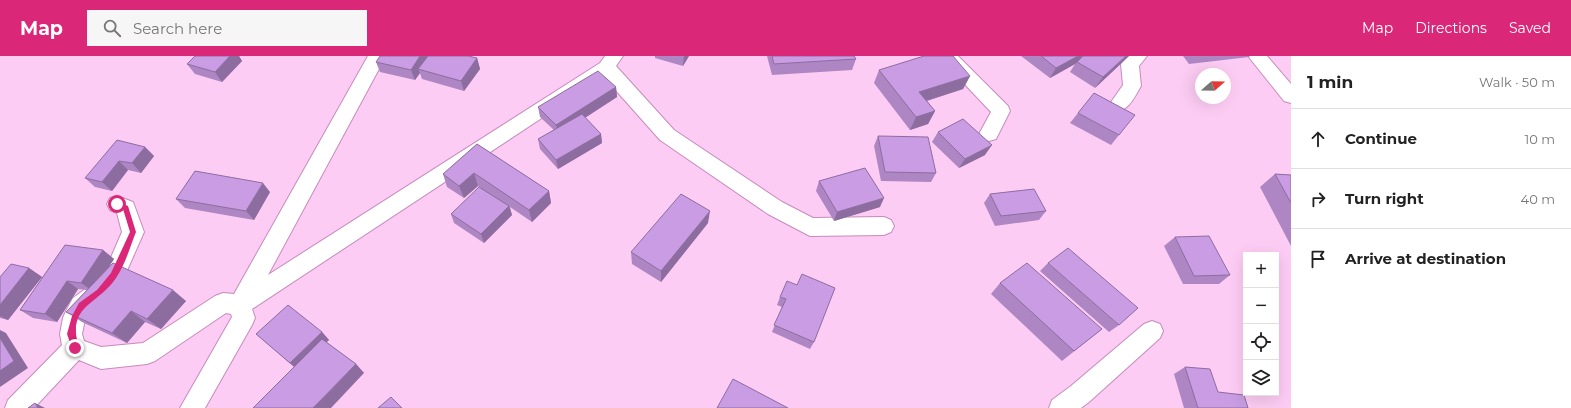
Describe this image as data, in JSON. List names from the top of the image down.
{
  "north": "right",
  "page": {
    "header": "Map",
    "search": "Search here",
    "nav": ["Map", "Directions", "Saved"],
    "heading": ["1 min", "Walk · 50 m"],
    "list": [
      ["Continue", "10 m"],
      ["Turn right", "40 m"],
      "Arrive at destination"
    ],
    "map_buttons": ["+", "−"]
  }
}
